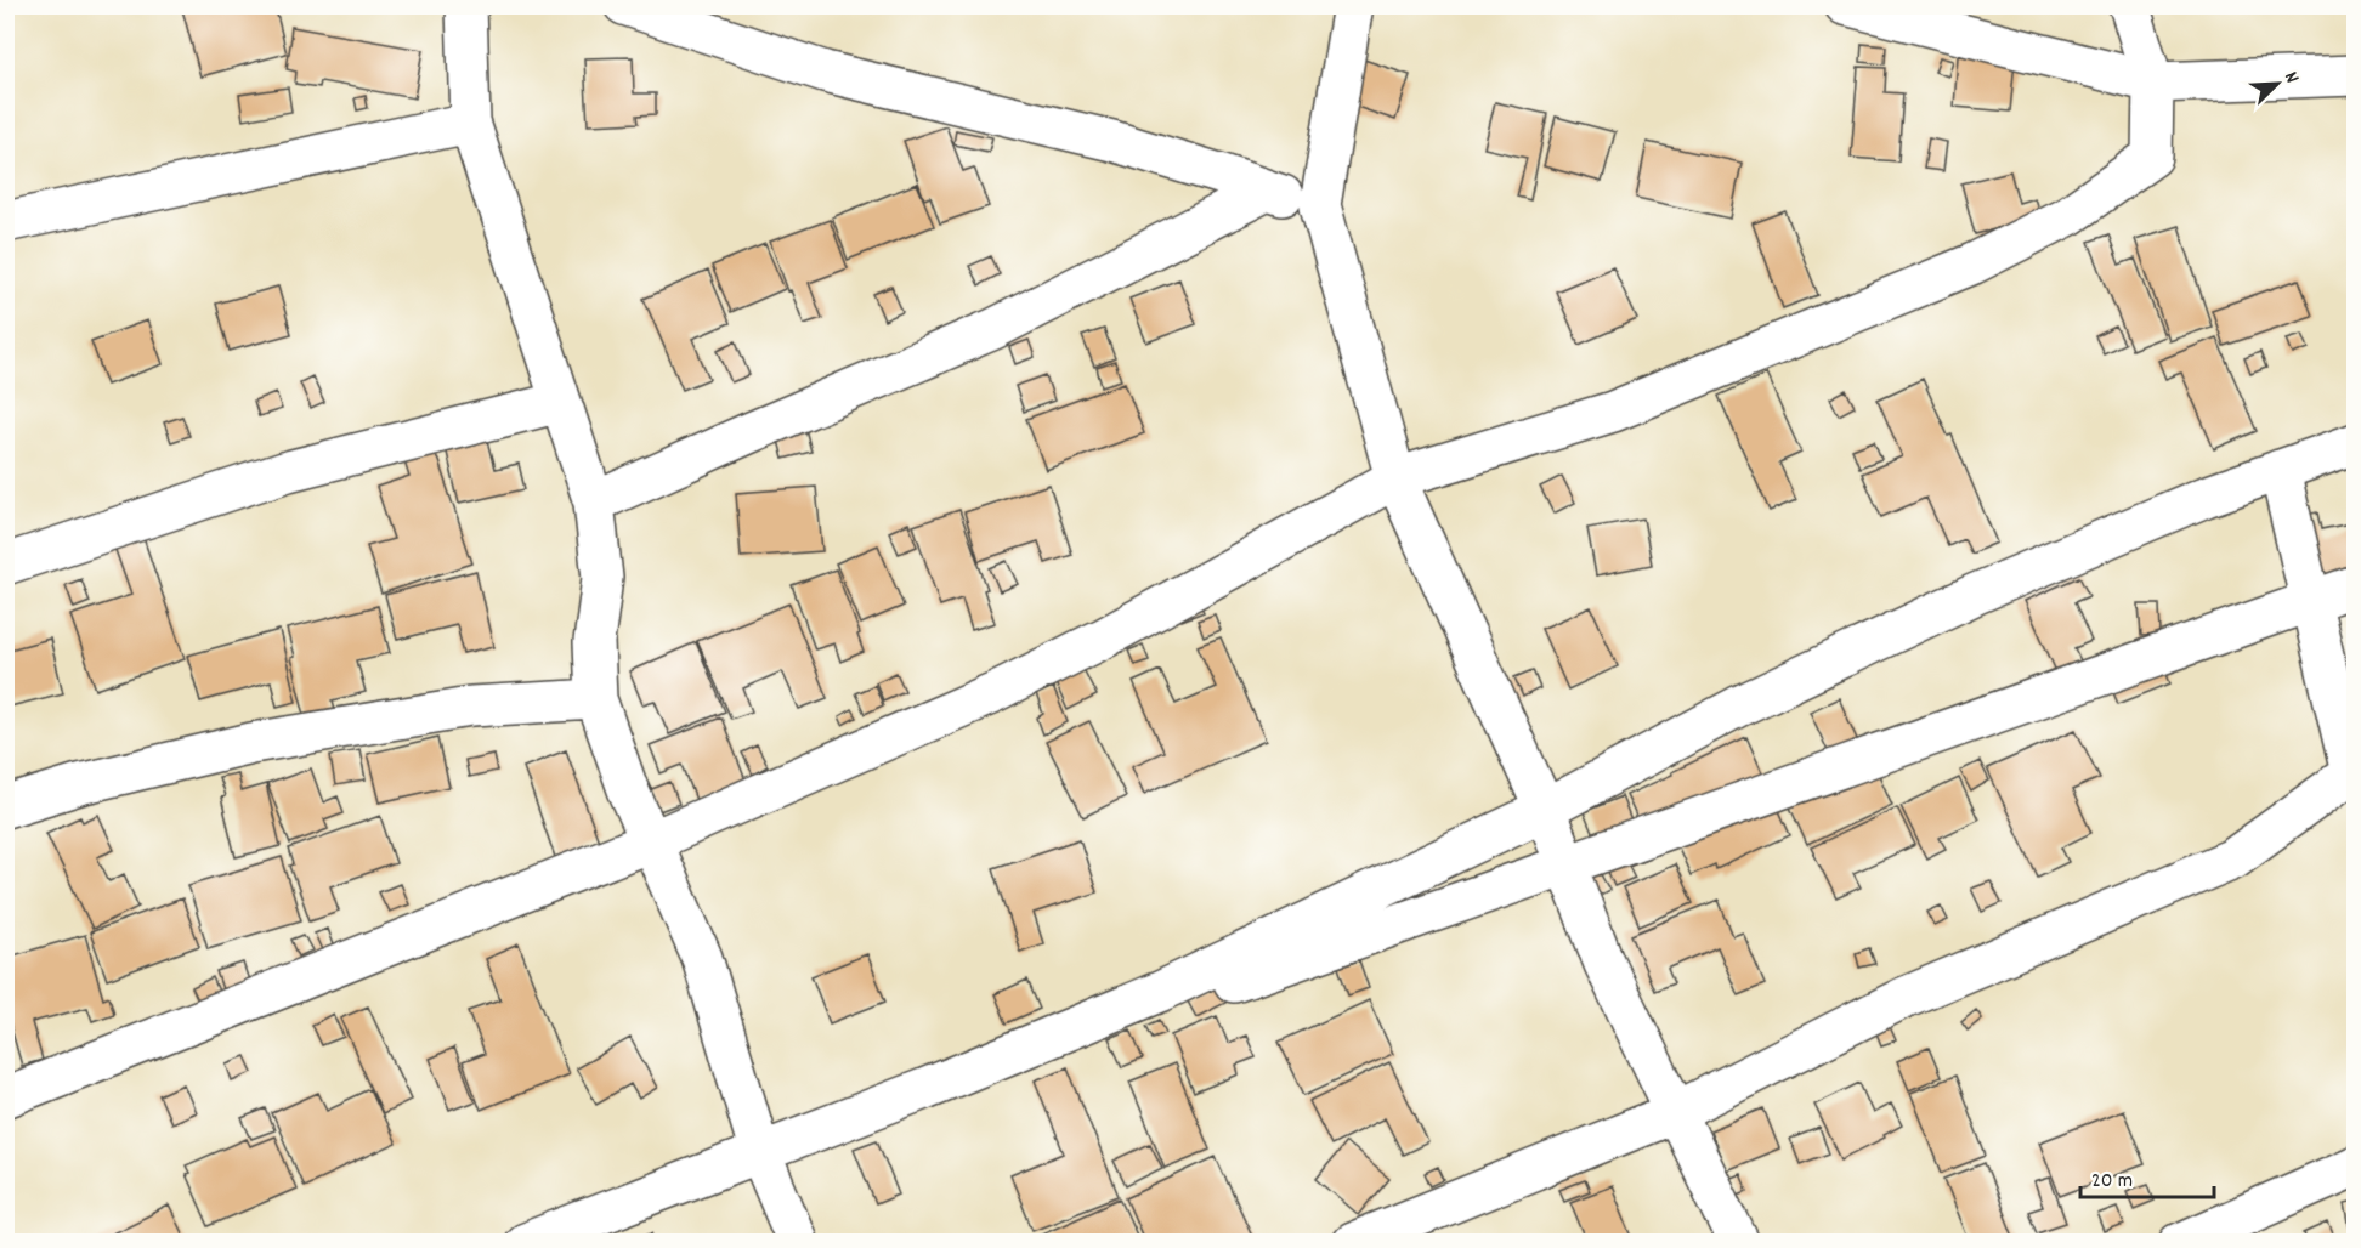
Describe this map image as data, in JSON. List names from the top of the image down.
{
  "scale_bar": "20 m",
  "north": "top right"
}
